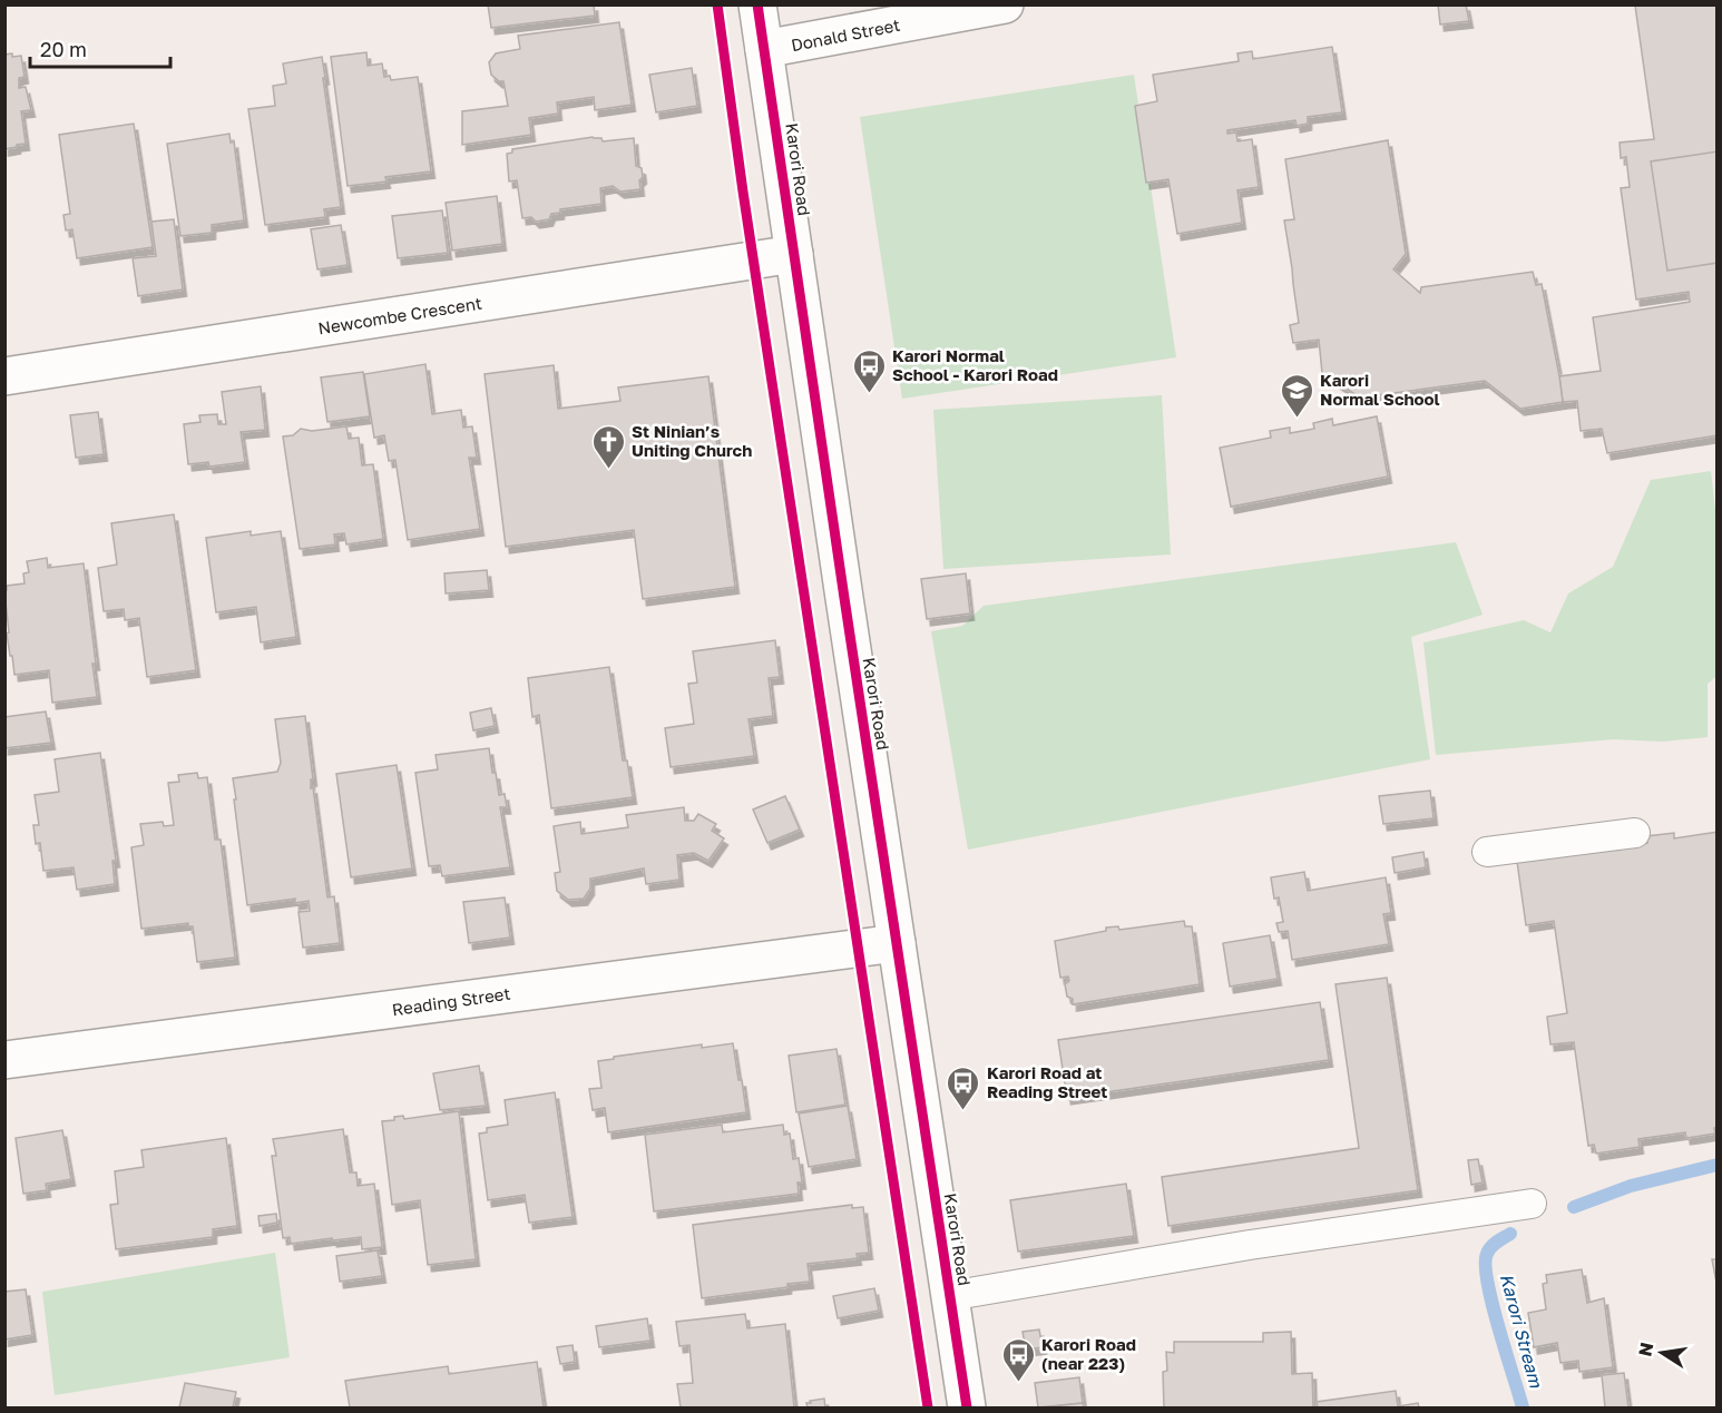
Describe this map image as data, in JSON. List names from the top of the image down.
{
  "streets": {
    "street": [
      "Donald Street",
      "Karori Road",
      "Newcombe Crescent",
      "Reading Street"
    ]
  },
  "crossings": [
    ["Donald Street", "Karori Road"],
    ["Karori Road", "Newcombe Crescent"],
    ["Karori Road", "Reading Street"]
  ],
  "water": ["Karori Stream"],
  "places": {
    "bus stop": ["Karori Normal School - Karori Road", "Karori Road at Reading Street", "Karori Road (near 223)"],
    "school or university": ["Karori Normal School"],
    "church": ["St Ninian’s Uniting Church"]
  },
  "scale_bar": "20 m",
  "north": "left"
}
